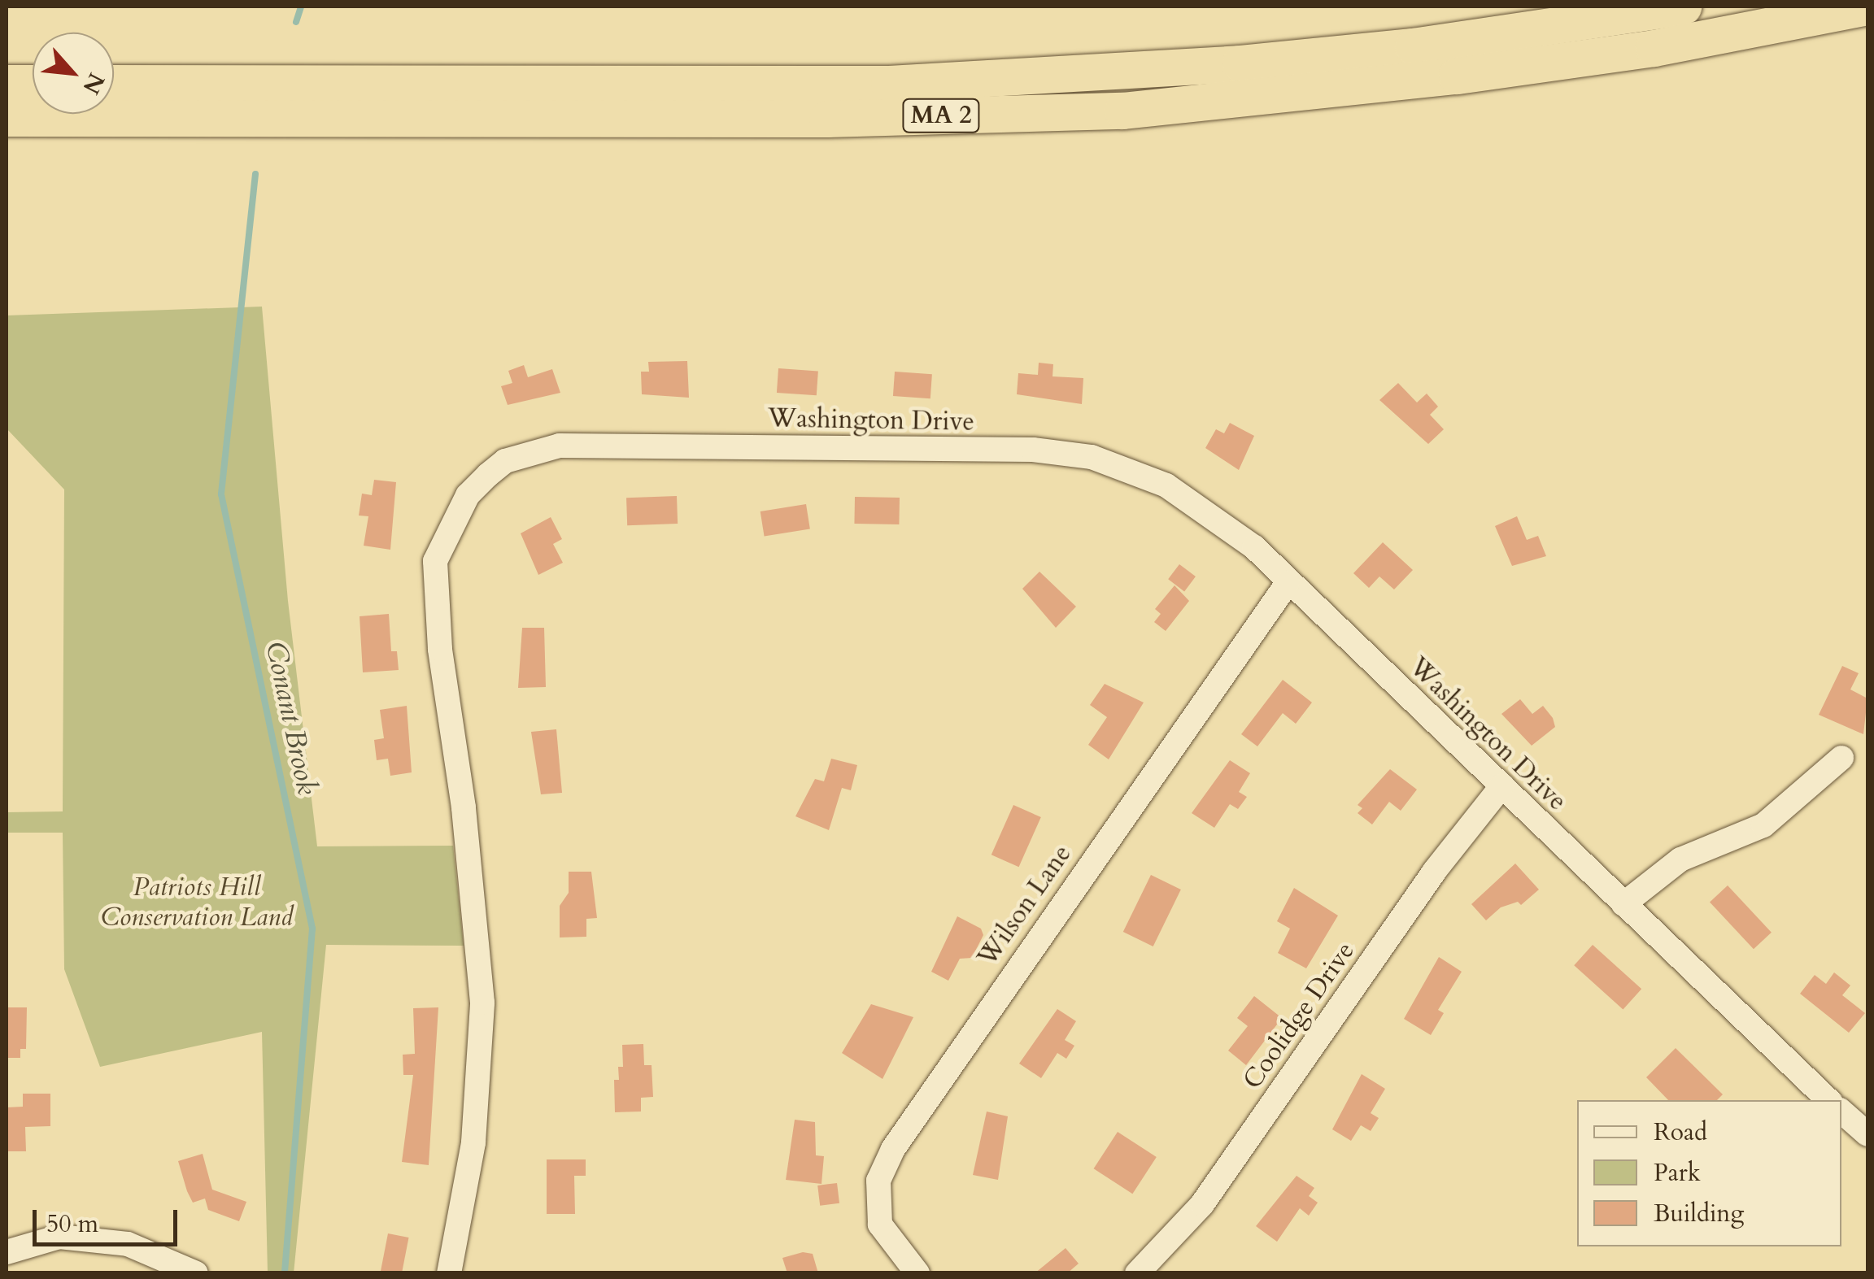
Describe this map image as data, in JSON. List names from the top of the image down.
{
  "streets": {
    "highway": ["MA 2"],
    "street": ["Washington Drive", "Wilson Lane", "Coolidge Drive"]
  },
  "crossings": [
    ["Washington Drive", "Wilson Lane"],
    ["Washington Drive", "Coolidge Drive"]
  ],
  "water": ["Conant Brook"],
  "parks": ["Patriots Hill Conservation Land"],
  "legend": ["Road", "Park", "Building"],
  "scale_bar": "50 m",
  "north": "bottom right"
}
